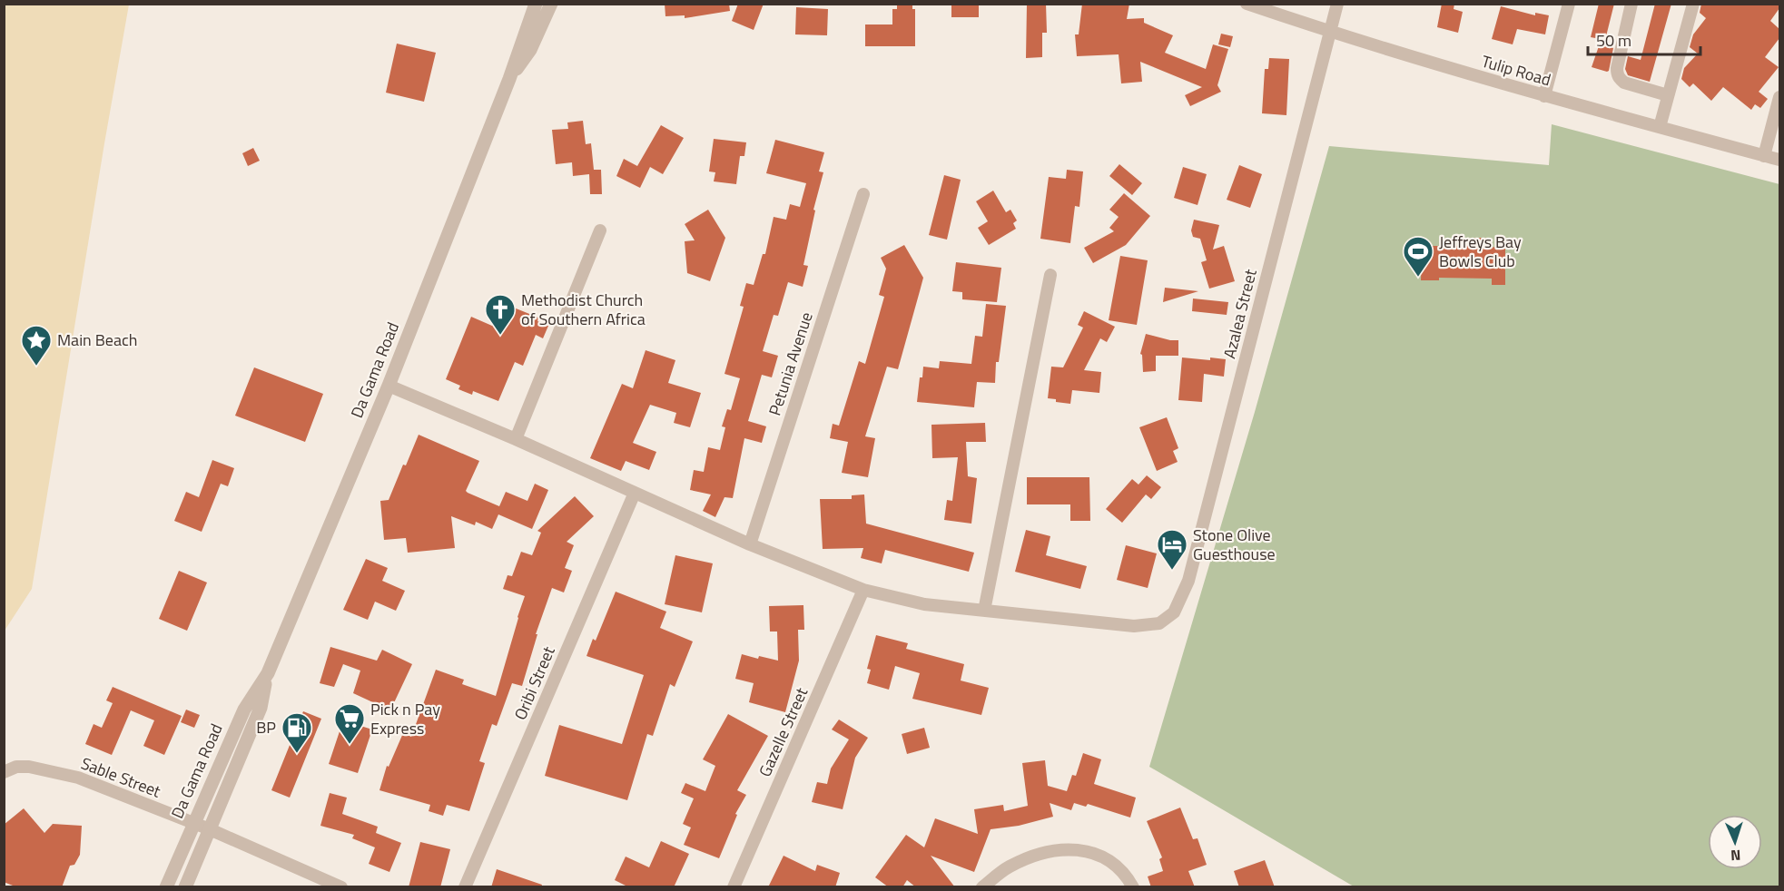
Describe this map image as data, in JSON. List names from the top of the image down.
{
  "streets": {
    "street": [
      "Tulip Road",
      "Azalea Street",
      "Petunia Avenue",
      "Da Gama Road",
      "Oribi Street",
      "Gazelle Street",
      "Sable Street"
    ]
  },
  "crossings": [
    ["Tulip Road", "Azalea Street"],
    ["Da Gama Road", "Sable Street"]
  ],
  "places": {
    "sports": ["Jeffreys Bay Bowls Club"],
    "church": ["Methodist Church of Southern Africa"],
    "place": ["Main Beach"],
    "hotel": ["Stone Olive Guesthouse"],
    "supermarket": ["Pick n Pay Express"],
    "fuel station": ["BP"]
  },
  "scale_bar": "50 m",
  "north": "bottom"
}
